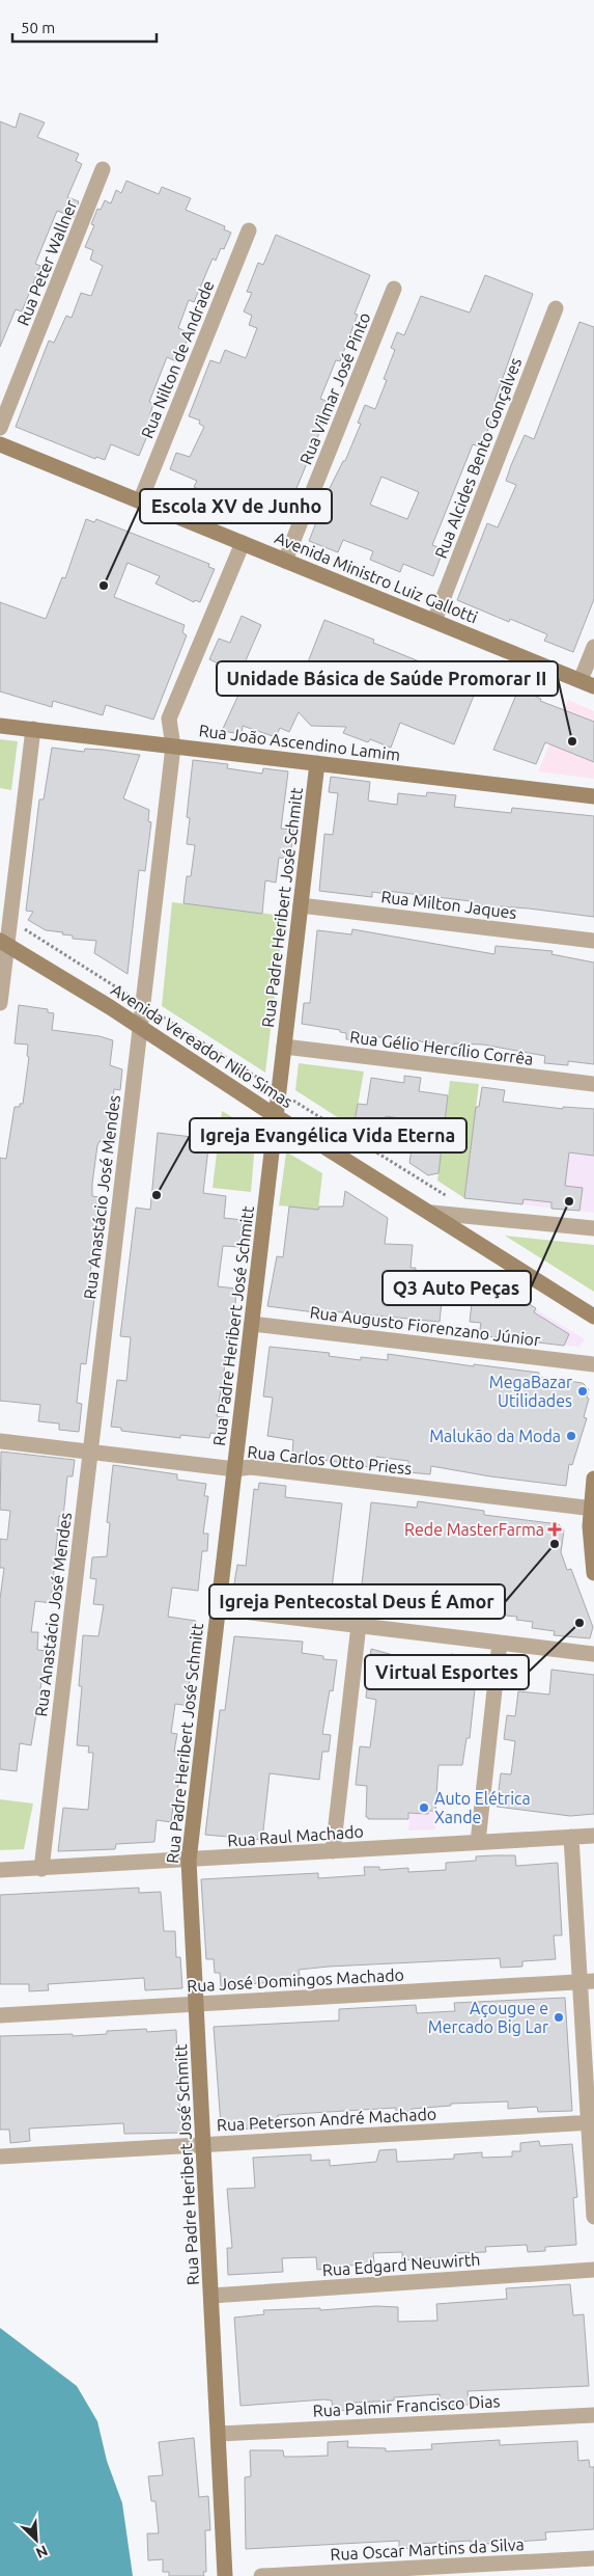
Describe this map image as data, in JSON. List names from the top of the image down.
{
  "streets": {
    "street": [
      "Rua Peter Wallner",
      "Rua Nilton de Andrade",
      "Rua Vilmar José Pinto",
      "Rua Alcides Bento Gonçalves",
      "Avenida Ministro Luiz Gallotti",
      "Rua João Ascendino Lamim",
      "Rua Milton Jaques",
      "Rua Padre Heribert José Schmitt",
      "Avenida Vereador Nilo Simas",
      "Rua Gélio Hercílio Corrêa",
      "Rua Anastácio José Mendes",
      "Rua Augusto Fiorenzano Júnior",
      "Rua Carlos Otto Priess",
      "Rua Raul Machado",
      "Rua José Domingos Machado",
      "Rua Peterson André Machado",
      "Rua Edgard Neuwirth",
      "Rua Palmir Francisco Dias",
      "Rua Oscar Martins da Silva"
    ]
  },
  "crossings": [
    ["Rua Nilton de Andrade", "Avenida Ministro Luiz Gallotti"],
    ["Rua Vilmar José Pinto", "Avenida Ministro Luiz Gallotti"],
    ["Rua Alcides Bento Gonçalves", "Avenida Ministro Luiz Gallotti"],
    ["Avenida Ministro Luiz Gallotti", "Rua Anastácio José Mendes"],
    ["Rua João Ascendino Lamim", "Rua Padre Heribert José Schmitt"],
    ["Rua João Ascendino Lamim", "Rua Anastácio José Mendes"],
    ["Rua Milton Jaques", "Rua Padre Heribert José Schmitt"],
    ["Rua Padre Heribert José Schmitt", "Avenida Vereador Nilo Simas"],
    ["Rua Padre Heribert José Schmitt", "Rua Gélio Hercílio Corrêa"],
    ["Rua Padre Heribert José Schmitt", "Rua Augusto Fiorenzano Júnior"],
    ["Rua Padre Heribert José Schmitt", "Rua Carlos Otto Priess"],
    ["Rua Padre Heribert José Schmitt", "Rua Raul Machado"],
    ["Rua Padre Heribert José Schmitt", "Rua José Domingos Machado"],
    ["Rua Padre Heribert José Schmitt", "Rua Peterson André Machado"],
    ["Rua Padre Heribert José Schmitt", "Rua Edgard Neuwirth"],
    ["Rua Padre Heribert José Schmitt", "Rua Palmir Francisco Dias"],
    ["Avenida Vereador Nilo Simas", "Rua Anastácio José Mendes"],
    ["Rua Anastácio José Mendes", "Rua Carlos Otto Priess"],
    ["Rua Anastácio José Mendes", "Rua Raul Machado"]
  ],
  "places": {
    "other": [
      "Escola XV de Junho",
      "Unidade Básica de Saúde Promorar II",
      "Igreja Evangélica Vida Eterna",
      "Q3 Auto Peças",
      "MegaBazar Utilidades",
      "Malukão da Moda",
      "Igreja Pentecostal Deus É Amor",
      "Virtual Esportes",
      "Auto Elétrica Xande",
      "Açougue e Mercado Big Lar"
    ],
    "health": ["Rede MasterFarma"]
  },
  "scale_bar": "50 m",
  "north": "bottom right"
}
